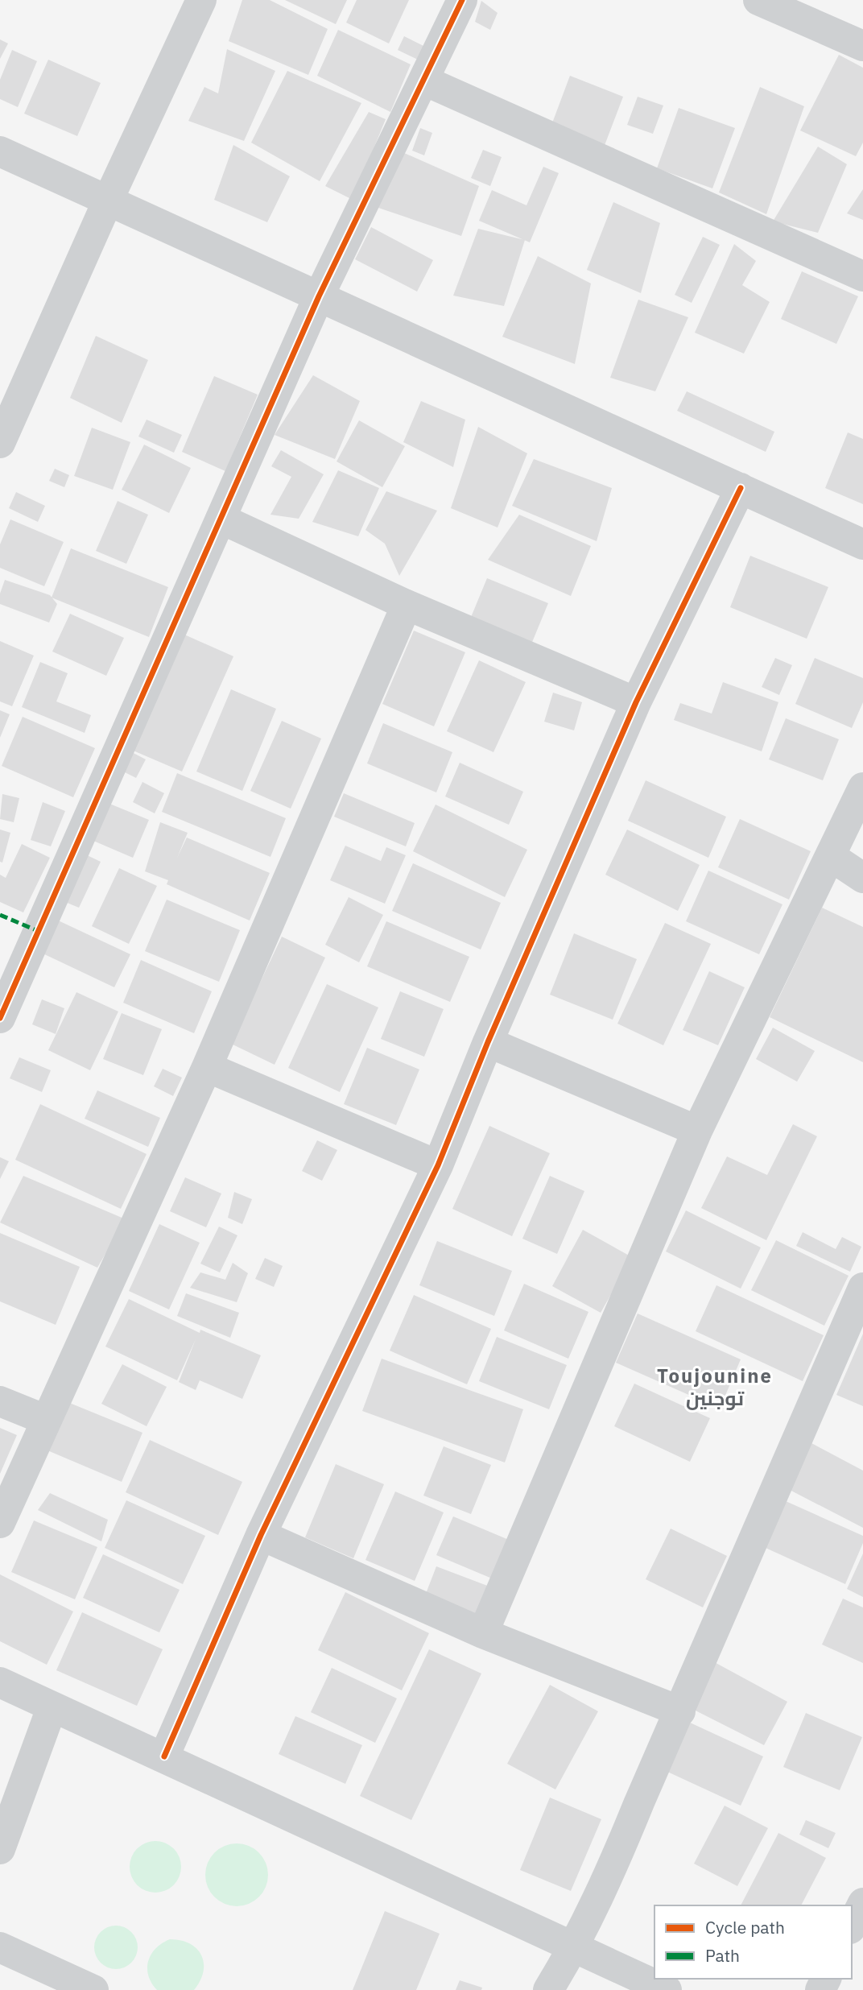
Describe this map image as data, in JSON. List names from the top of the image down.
{
  "districts": ["Toujounine توجنين"],
  "legend": ["Cycle path", "Path"]
}
